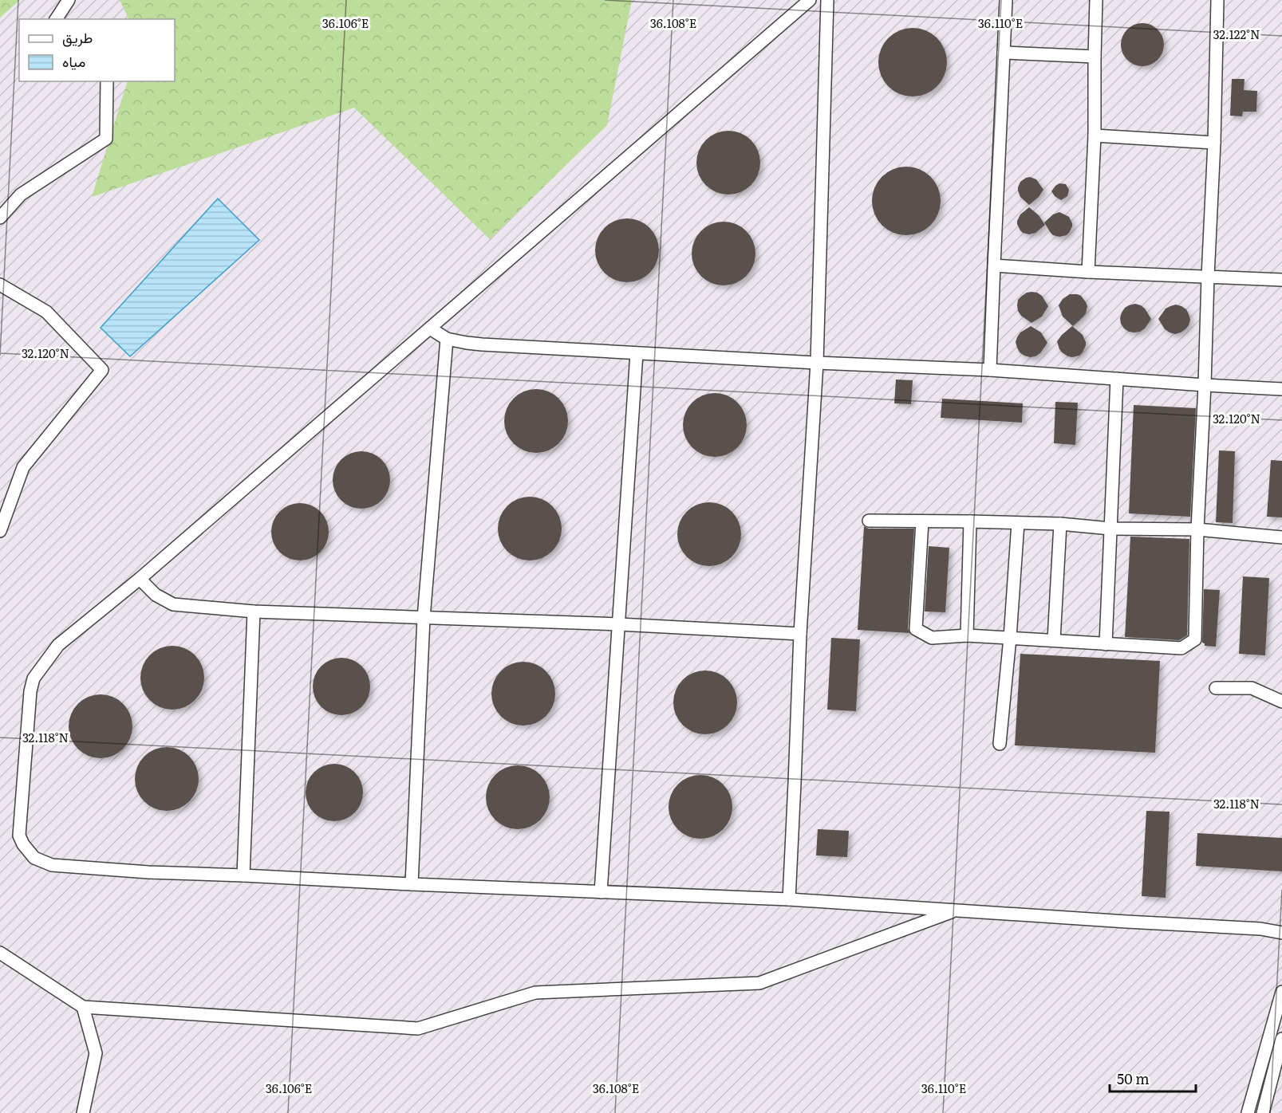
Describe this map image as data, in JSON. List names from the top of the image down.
{
  "legend": ["طريق", "مياه"],
  "scale_bar": "50 m",
  "coordinates": [
    "36.106°E",
    "36.108°E",
    "36.110°E",
    "32.122°N",
    "32.120°N",
    "32.118°N"
  ]
}
